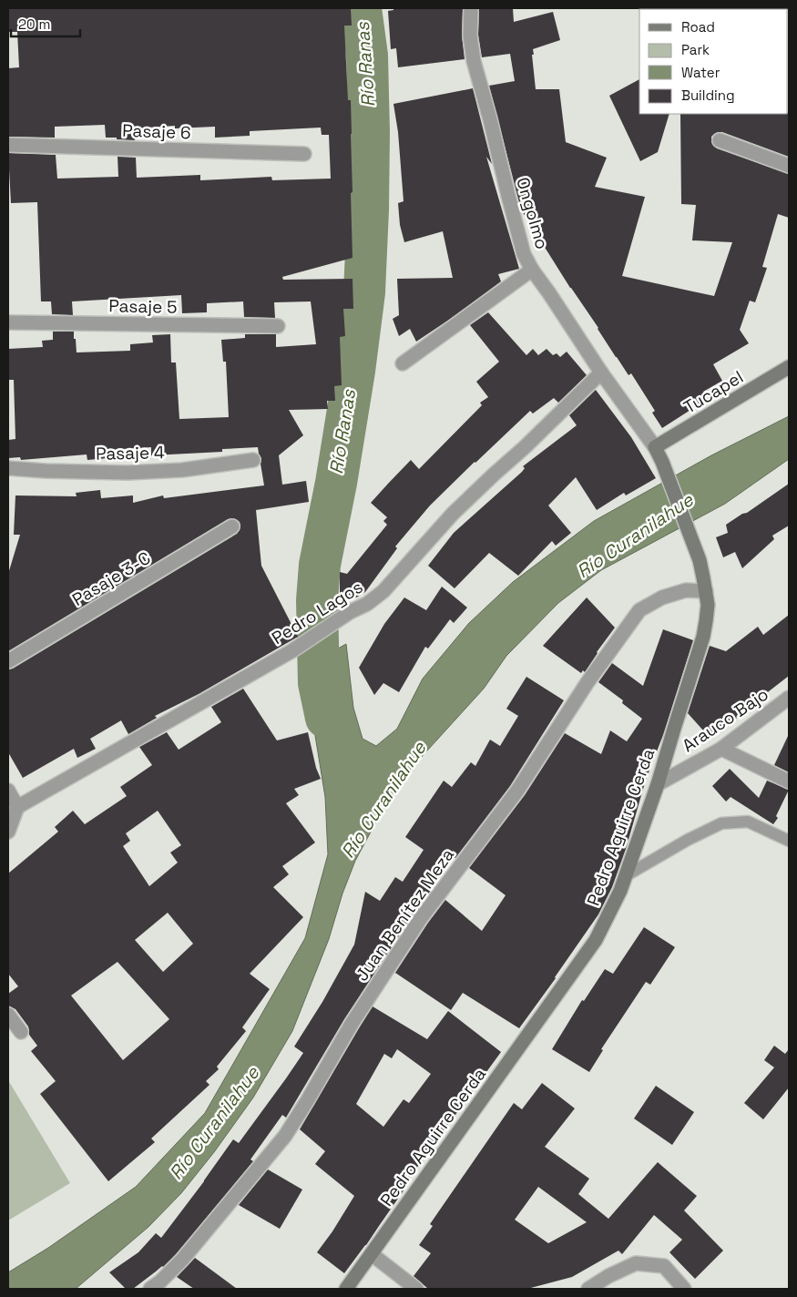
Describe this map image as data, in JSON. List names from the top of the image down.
{
  "streets": {
    "street": [
      "Pasaje 6",
      "Ongolmo",
      "Pasaje 5",
      "Tucapel",
      "Pasaje 4",
      "Pasaje 3-C",
      "Pedro Lagos",
      "Arauco Bajo",
      "Pedro Aguirre Cerda",
      "Juan Benítez Meza"
    ]
  },
  "crossings": [
    ["Ongolmo", "Tucapel"],
    ["Ongolmo", "Pedro Lagos"],
    ["Ongolmo", "Pedro Aguirre Cerda"],
    ["Tucapel", "Pedro Aguirre Cerda"],
    ["Arauco Bajo", "Pedro Aguirre Cerda"],
    ["Pedro Aguirre Cerda", "Juan Benítez Meza"]
  ],
  "water": ["Río Ranas", "Río Curanilahue"],
  "legend": [
    "Road",
    "Park",
    "Water",
    "Building"
  ],
  "scale_bar": "20 m"
}
